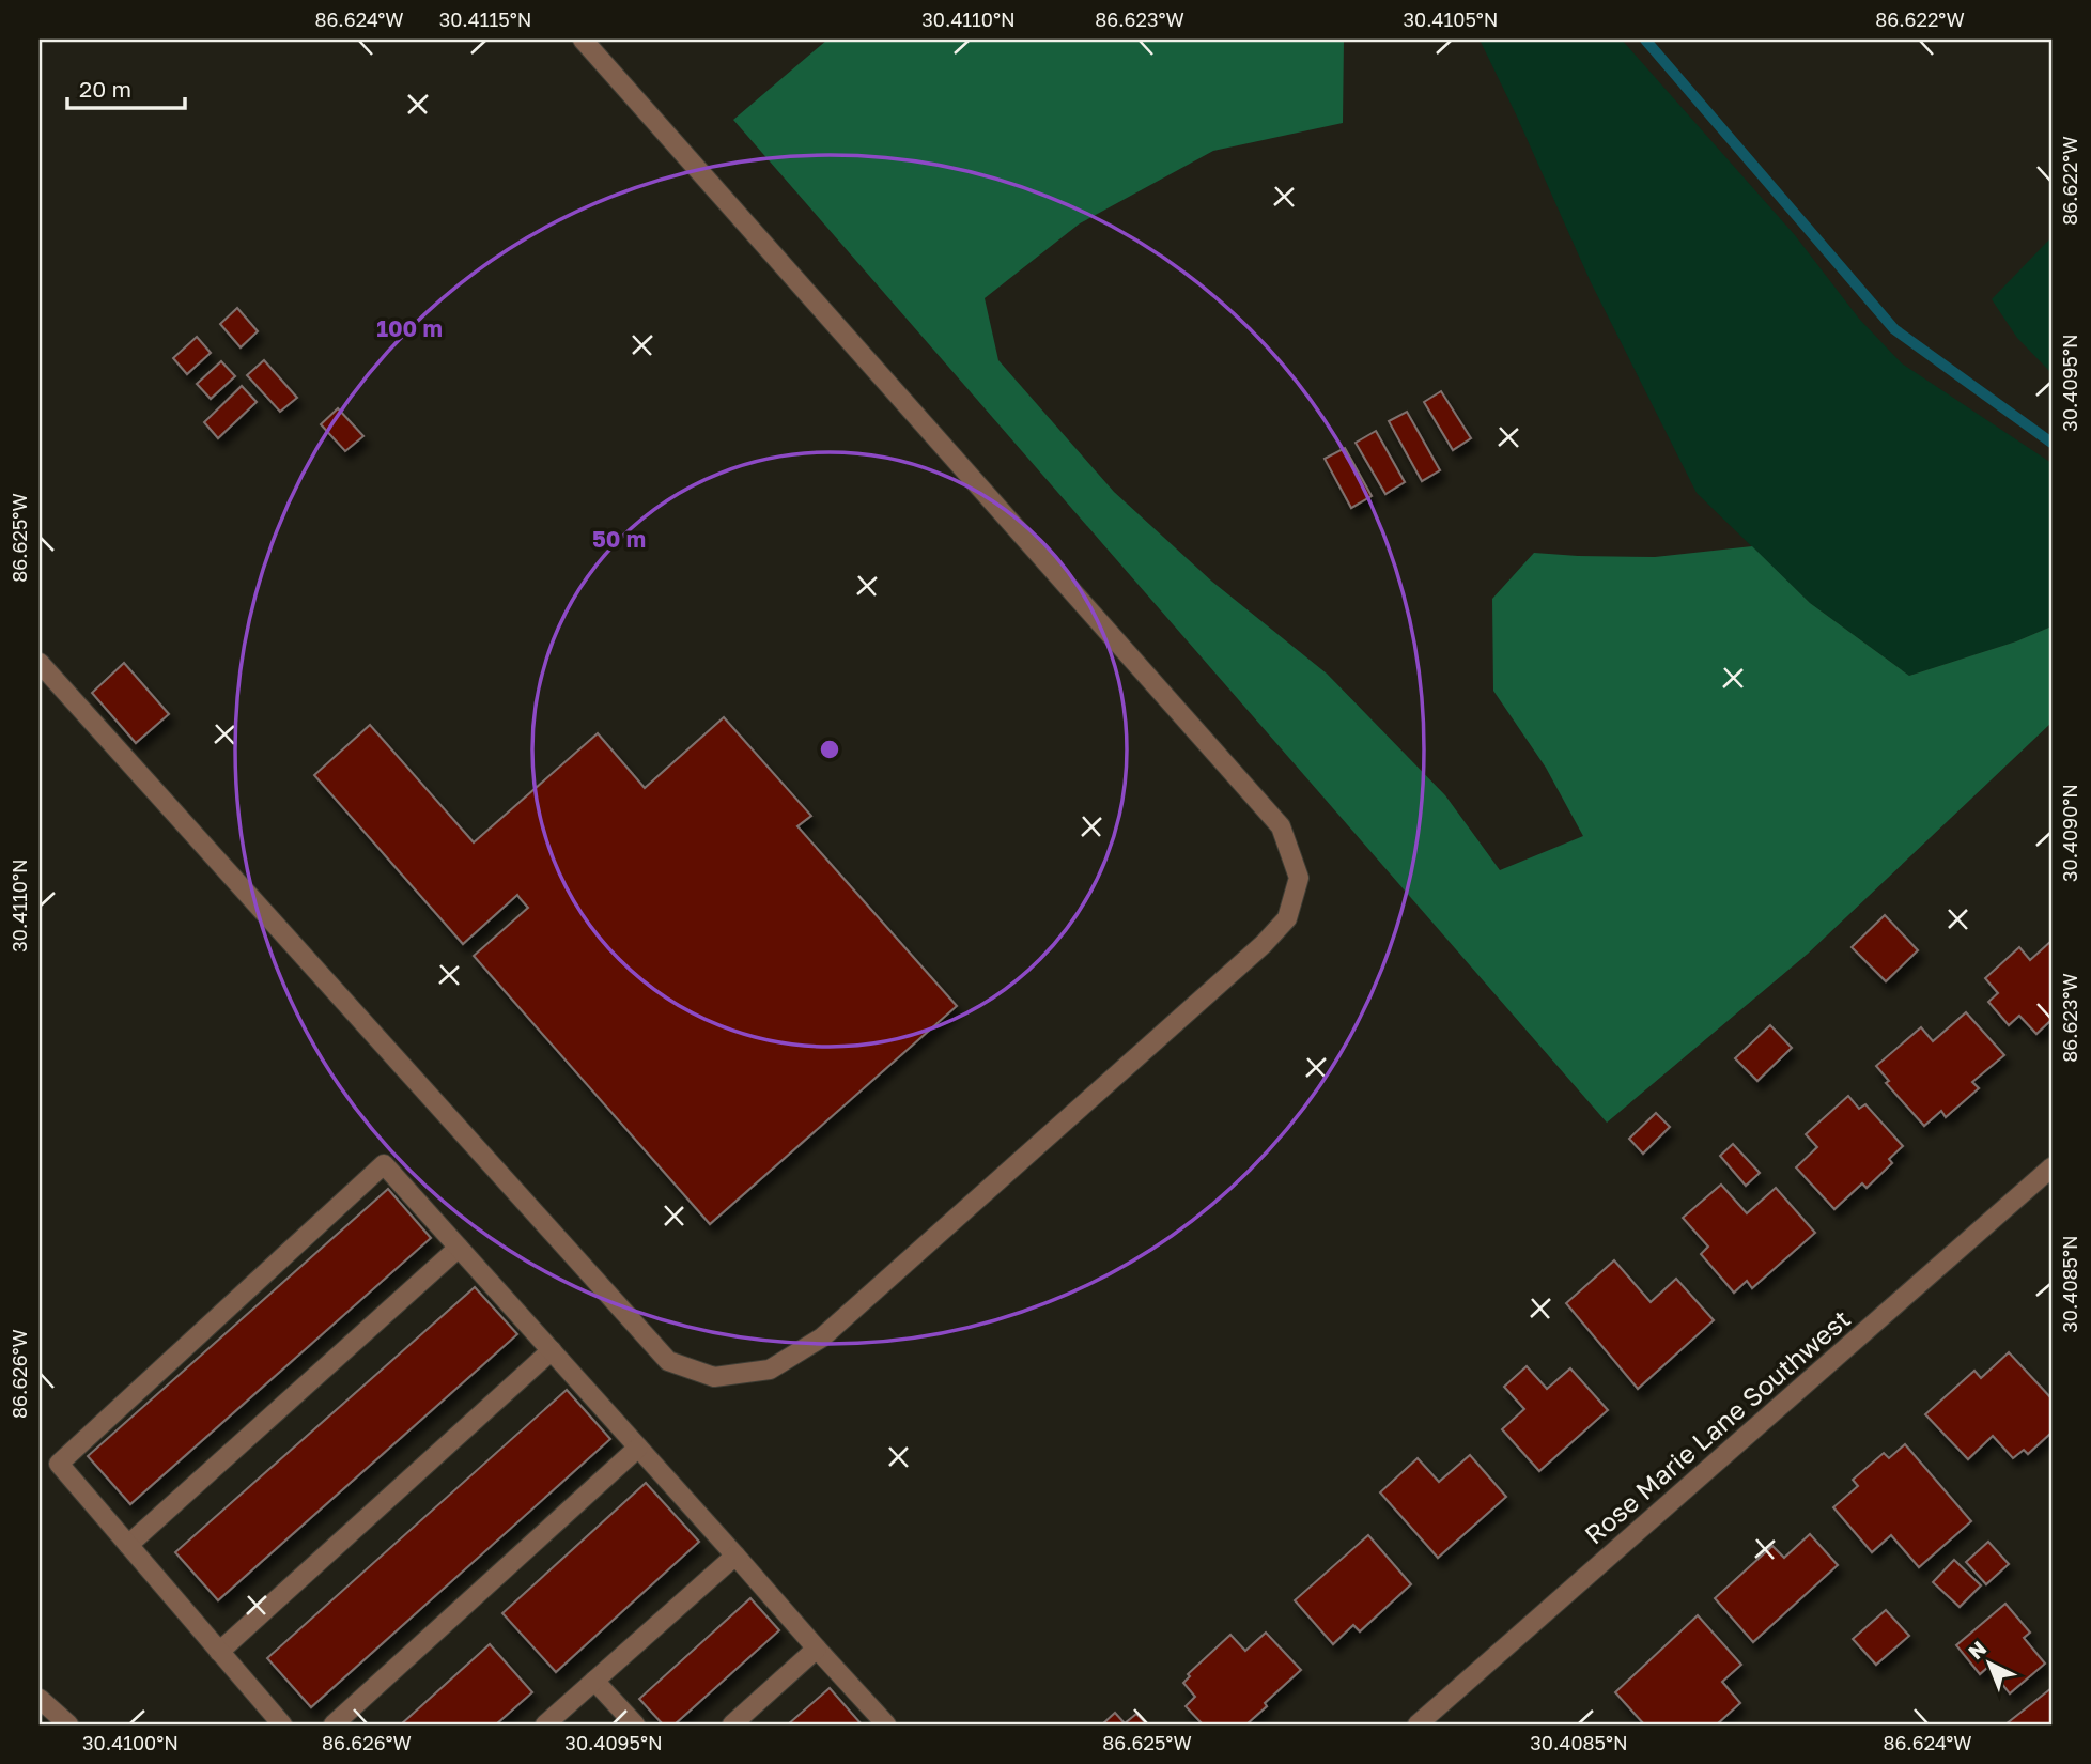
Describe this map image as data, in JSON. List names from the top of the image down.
{
  "streets": {
    "street": ["Rose Marie Lane Southwest"]
  },
  "scale_bar": "20 m",
  "north": "top left",
  "coordinates": [
    "86.624°W",
    "30.4115°N",
    "30.4110°N",
    "86.623°W",
    "30.4105°N",
    "86.622°W",
    "30.4095°N",
    "86.625°W",
    "30.4090°N",
    "30.4085°N",
    "86.626°W",
    "30.4100°N"
  ],
  "rings": ["100 m", "50 m"]
}
